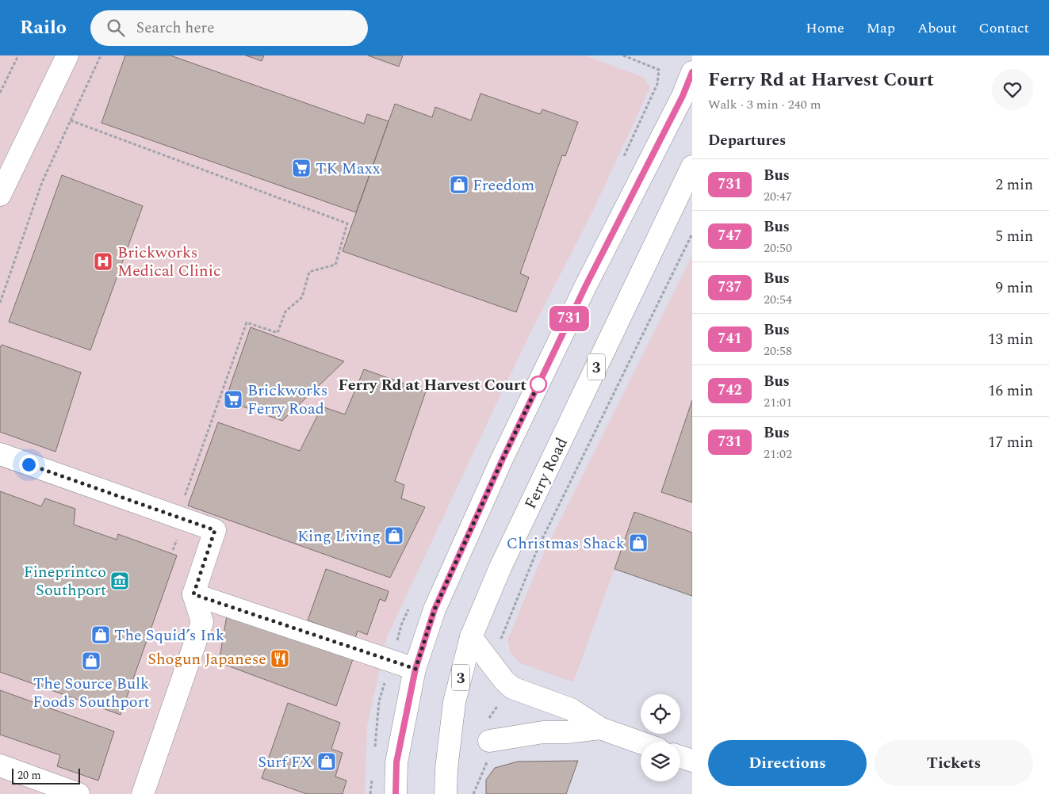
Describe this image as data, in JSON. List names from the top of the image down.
{
  "streets": {
    "main road": ["3", "Ferry Road"]
  },
  "places": {
    "supermarket": ["TK Maxx", "Brickworks Ferry Road"],
    "shop": [
      "Freedom",
      "King Living",
      "Christmas Shack",
      "The Squid’s Ink",
      "The Source Bulk Foods Southport",
      "Surf FX"
    ],
    "hospital": ["Brickworks Medical Clinic"],
    "other": ["Ferry Rd at Harvest Court"],
    "museum": ["Fineprintco Southport"],
    "restaurant": ["Shogun Japanese"]
  },
  "lines": ["bus line 731"],
  "scale_bar": "20 m",
  "page": {
    "header": "Railo",
    "search": "Search here",
    "nav": [
      "Home",
      "Map",
      "About",
      "Contact"
    ],
    "on_map": "731",
    "heading": [
      ["Ferry Rd at Harvest Court", "Walk · 3 min · 240 m"],
      "Departures"
    ],
    "list": [
      {
        "mark": "731",
        "name": "Bus",
        "note": "20:47",
        "value": "2 min"
      },
      {
        "mark": "747",
        "name": "Bus",
        "note": "20:50",
        "value": "5 min"
      },
      {
        "mark": "737",
        "name": "Bus",
        "note": "20:54",
        "value": "9 min"
      },
      {
        "mark": "741",
        "name": "Bus",
        "note": "20:58",
        "value": "13 min"
      },
      {
        "mark": "742",
        "name": "Bus",
        "note": "21:01",
        "value": "16 min"
      },
      {
        "mark": "731",
        "name": "Bus",
        "note": "21:02",
        "value": "17 min"
      }
    ],
    "buttons": ["Directions", "Tickets"],
    "scale": "20 m"
  }
}
